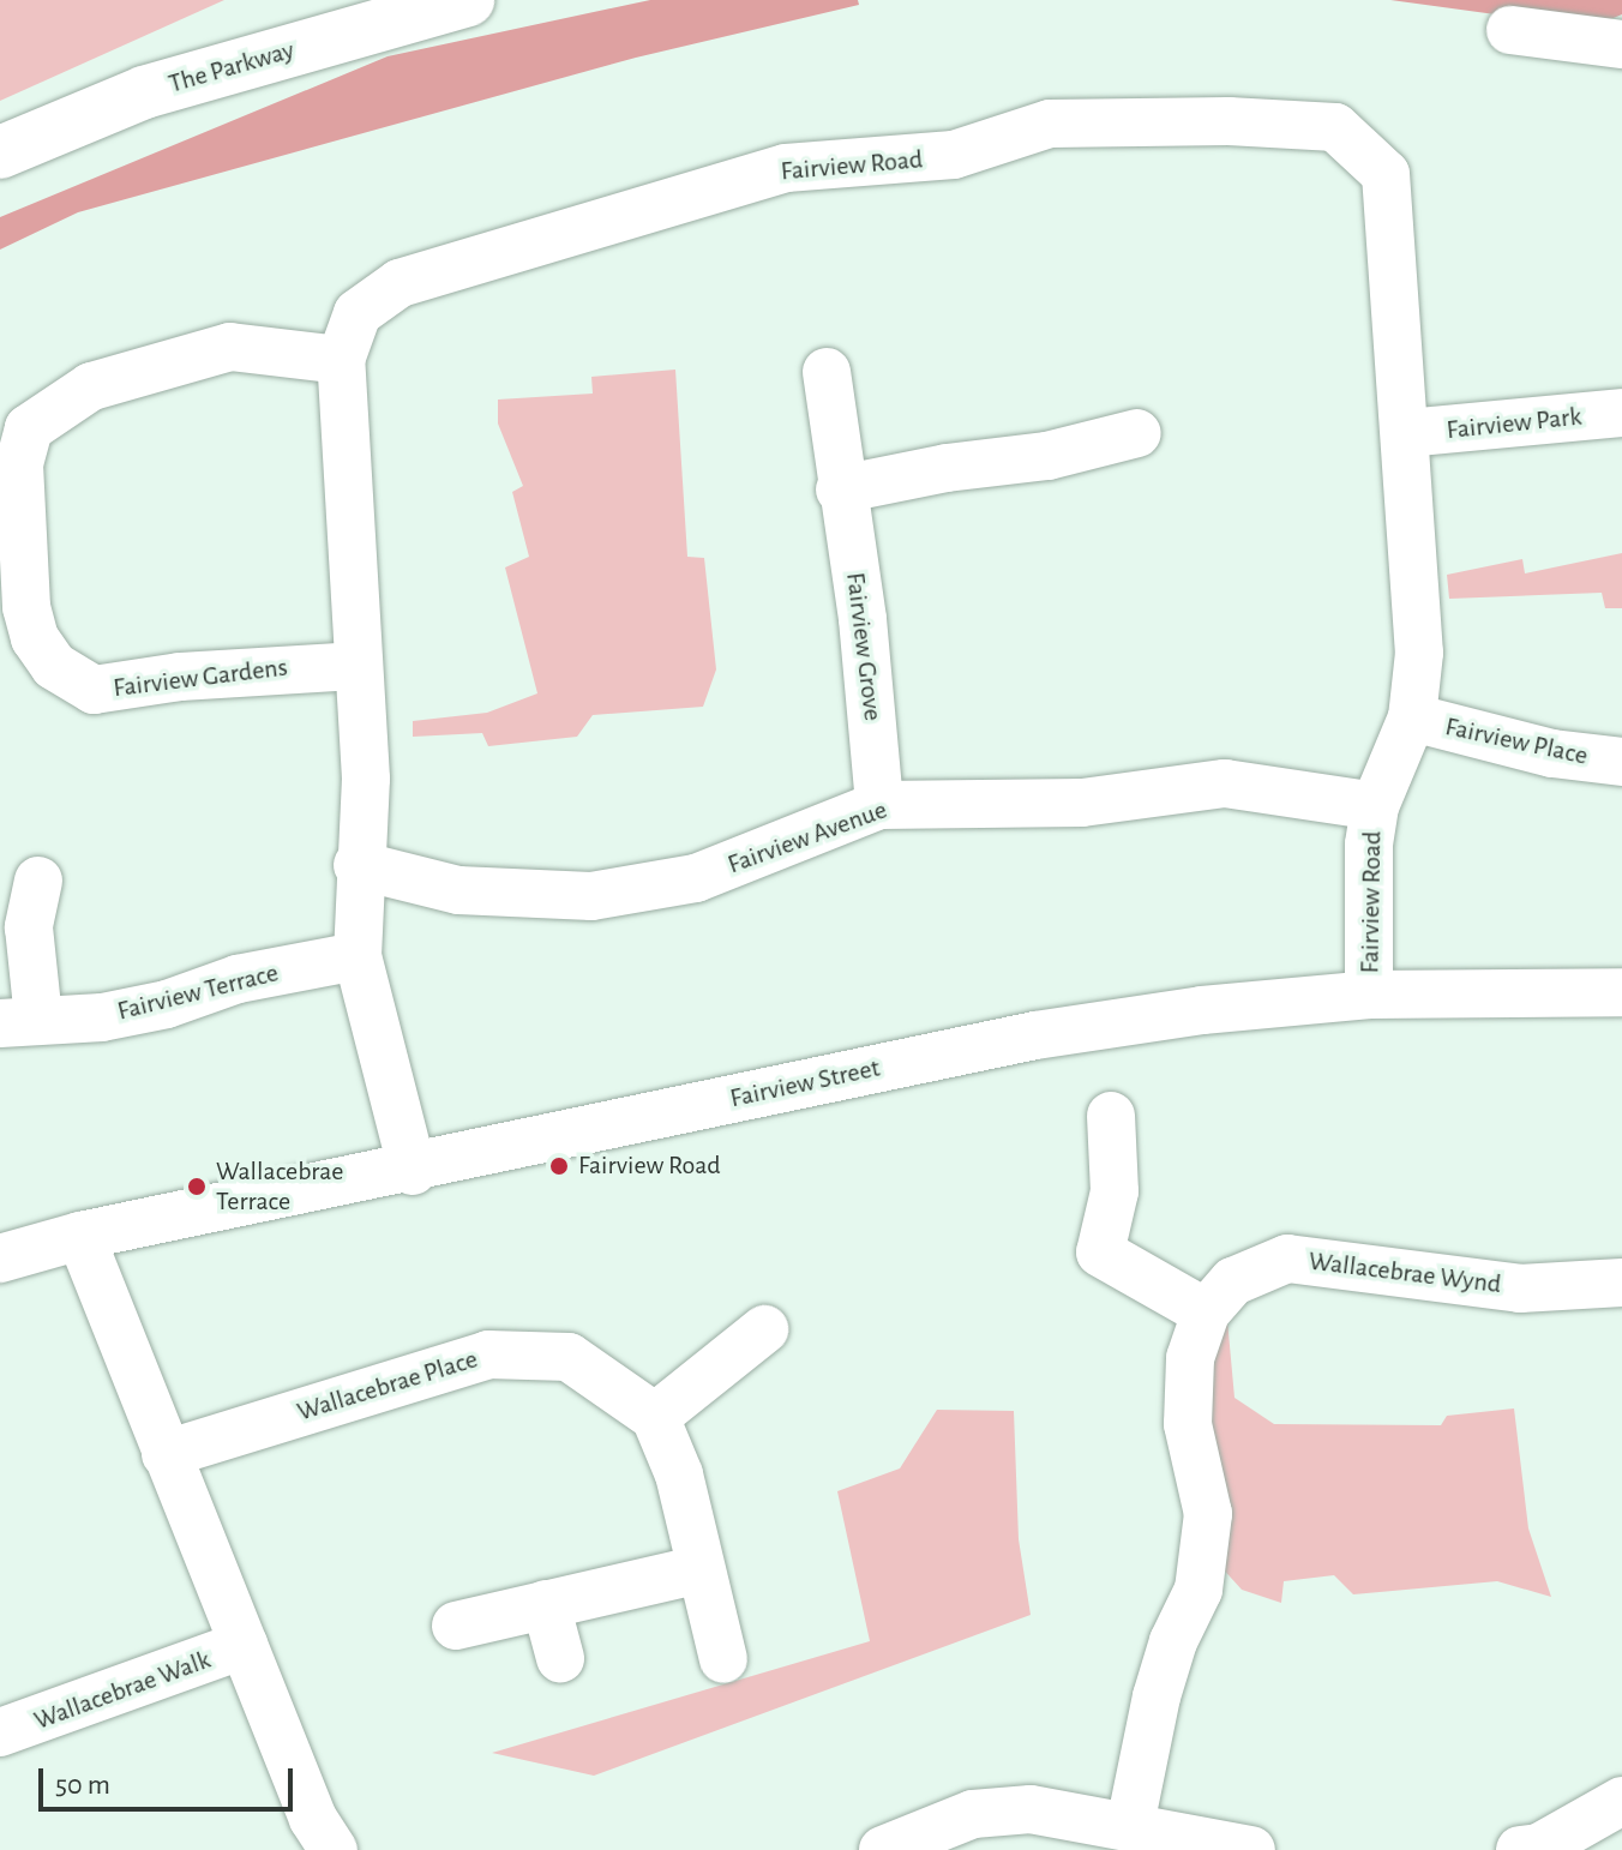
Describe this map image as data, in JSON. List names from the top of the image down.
{
  "streets": {
    "main road": ["The Parkway"],
    "street": [
      "Fairview Road",
      "Fairview Park",
      "Fairview Grove",
      "Fairview Gardens",
      "Fairview Place",
      "Fairview Avenue",
      "Fairview Terrace",
      "Fairview Street",
      "Wallacebrae Wynd",
      "Wallacebrae Place",
      "Wallacebrae Walk"
    ]
  },
  "crossings": [
    ["Fairview Road", "Fairview Park"],
    ["Fairview Road", "Fairview Gardens"],
    ["Fairview Road", "Fairview Place"],
    ["Fairview Road", "Fairview Avenue"],
    ["Fairview Road", "Fairview Terrace"],
    ["Fairview Road", "Fairview Street"],
    ["Fairview Grove", "Fairview Avenue"]
  ],
  "places": ["Fairview Road", "Wallacebrae Terrace"],
  "scale_bar": "50 m"
}
